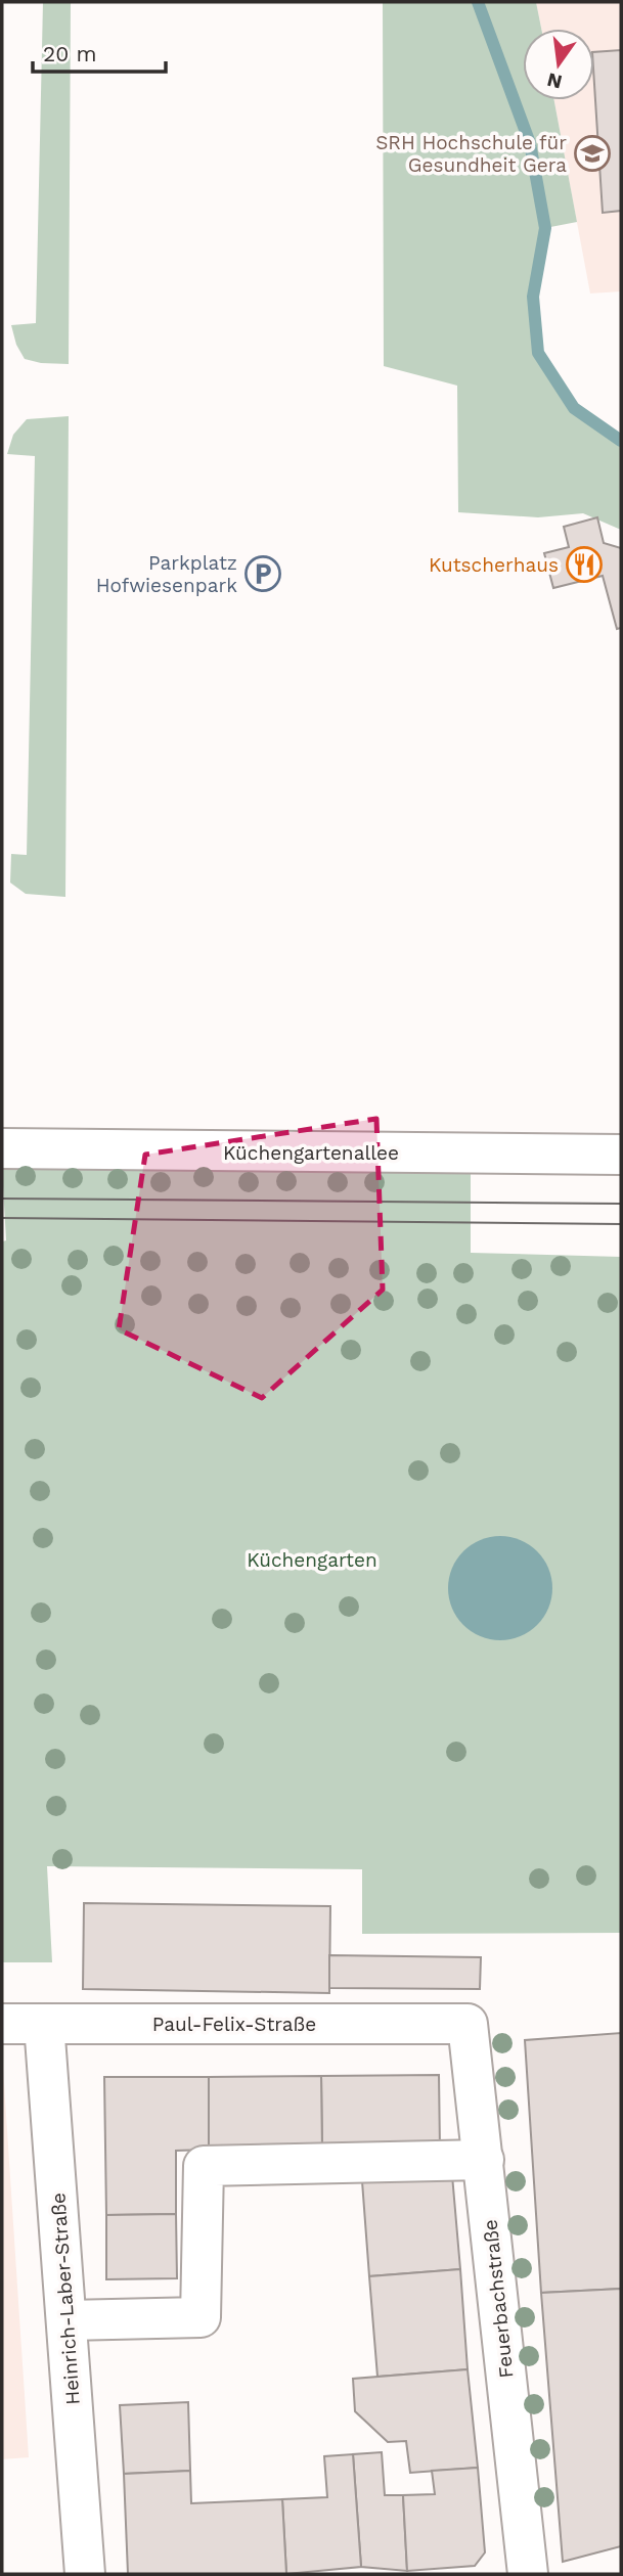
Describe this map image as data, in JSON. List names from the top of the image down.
{
  "streets": {
    "street": [
      "Küchengartenallee",
      "Paul-Felix-Straße",
      "Heinrich-Laber-Straße",
      "Feuerbachstraße"
    ]
  },
  "crossings": [
    ["Paul-Felix-Straße", "Heinrich-Laber-Straße"],
    ["Paul-Felix-Straße", "Feuerbachstraße"]
  ],
  "parks": ["Küchengarten"],
  "places": {
    "school or university": ["SRH Hochschule für Gesundheit Gera"],
    "restaurant": ["Kutscherhaus"],
    "parking": ["Parkplatz Hofwiesenpark"]
  },
  "scale_bar": "20 m",
  "north": "bottom"
}
